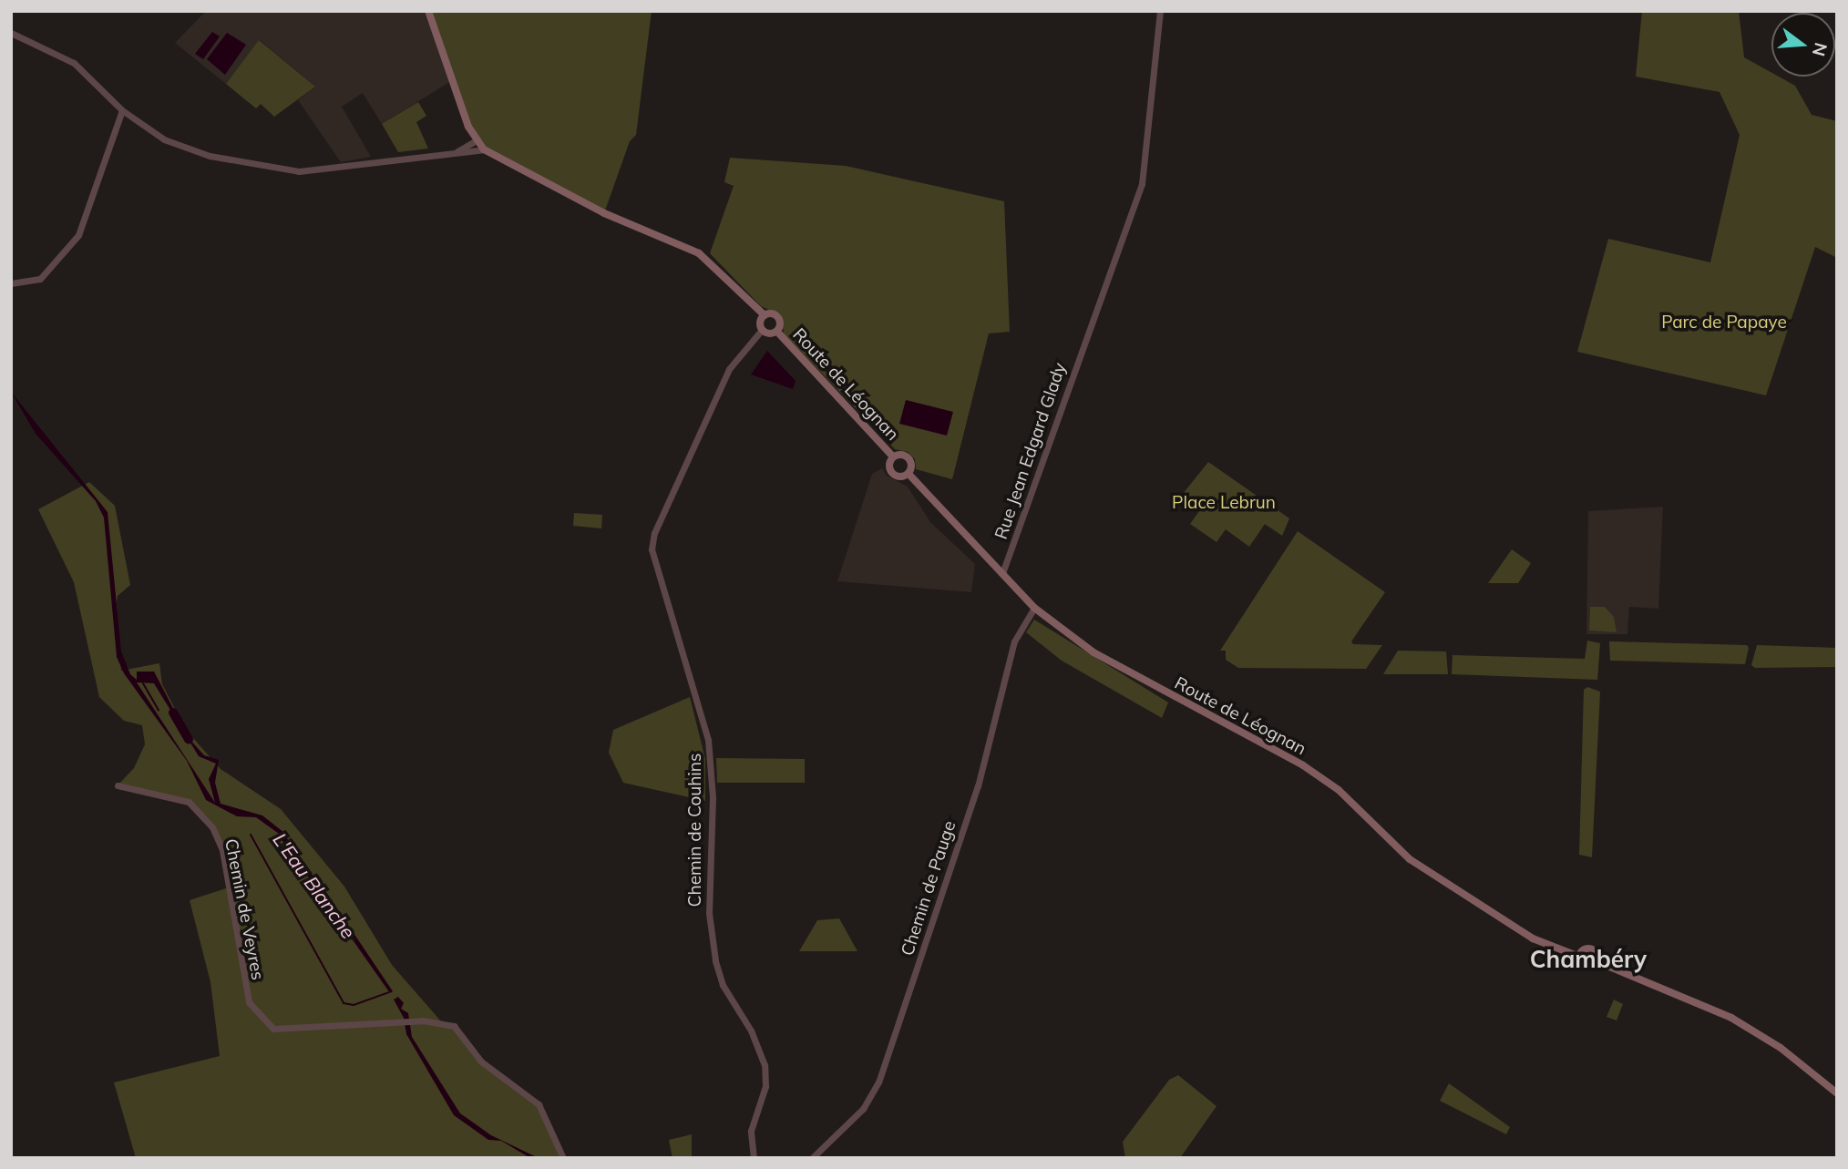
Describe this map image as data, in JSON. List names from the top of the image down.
{
  "streets": {
    "main road": ["Route de Léognan"],
    "street": [
      "Rue Jean Edgard Glady",
      "Chemin de Couhins",
      "Chemin de Pauge",
      "Chemin de Veyres"
    ]
  },
  "crossings": [
    ["Route de Léognan", "Rue Jean Edgard Glady"],
    ["Route de Léognan", "Chemin de Couhins"],
    ["Route de Léognan", "Chemin de Pauge"]
  ],
  "districts": ["Chambéry"],
  "water": ["L'Eau Blanche"],
  "parks": ["Parc de Papaye", "Place Lebrun"],
  "north": "right"
}
